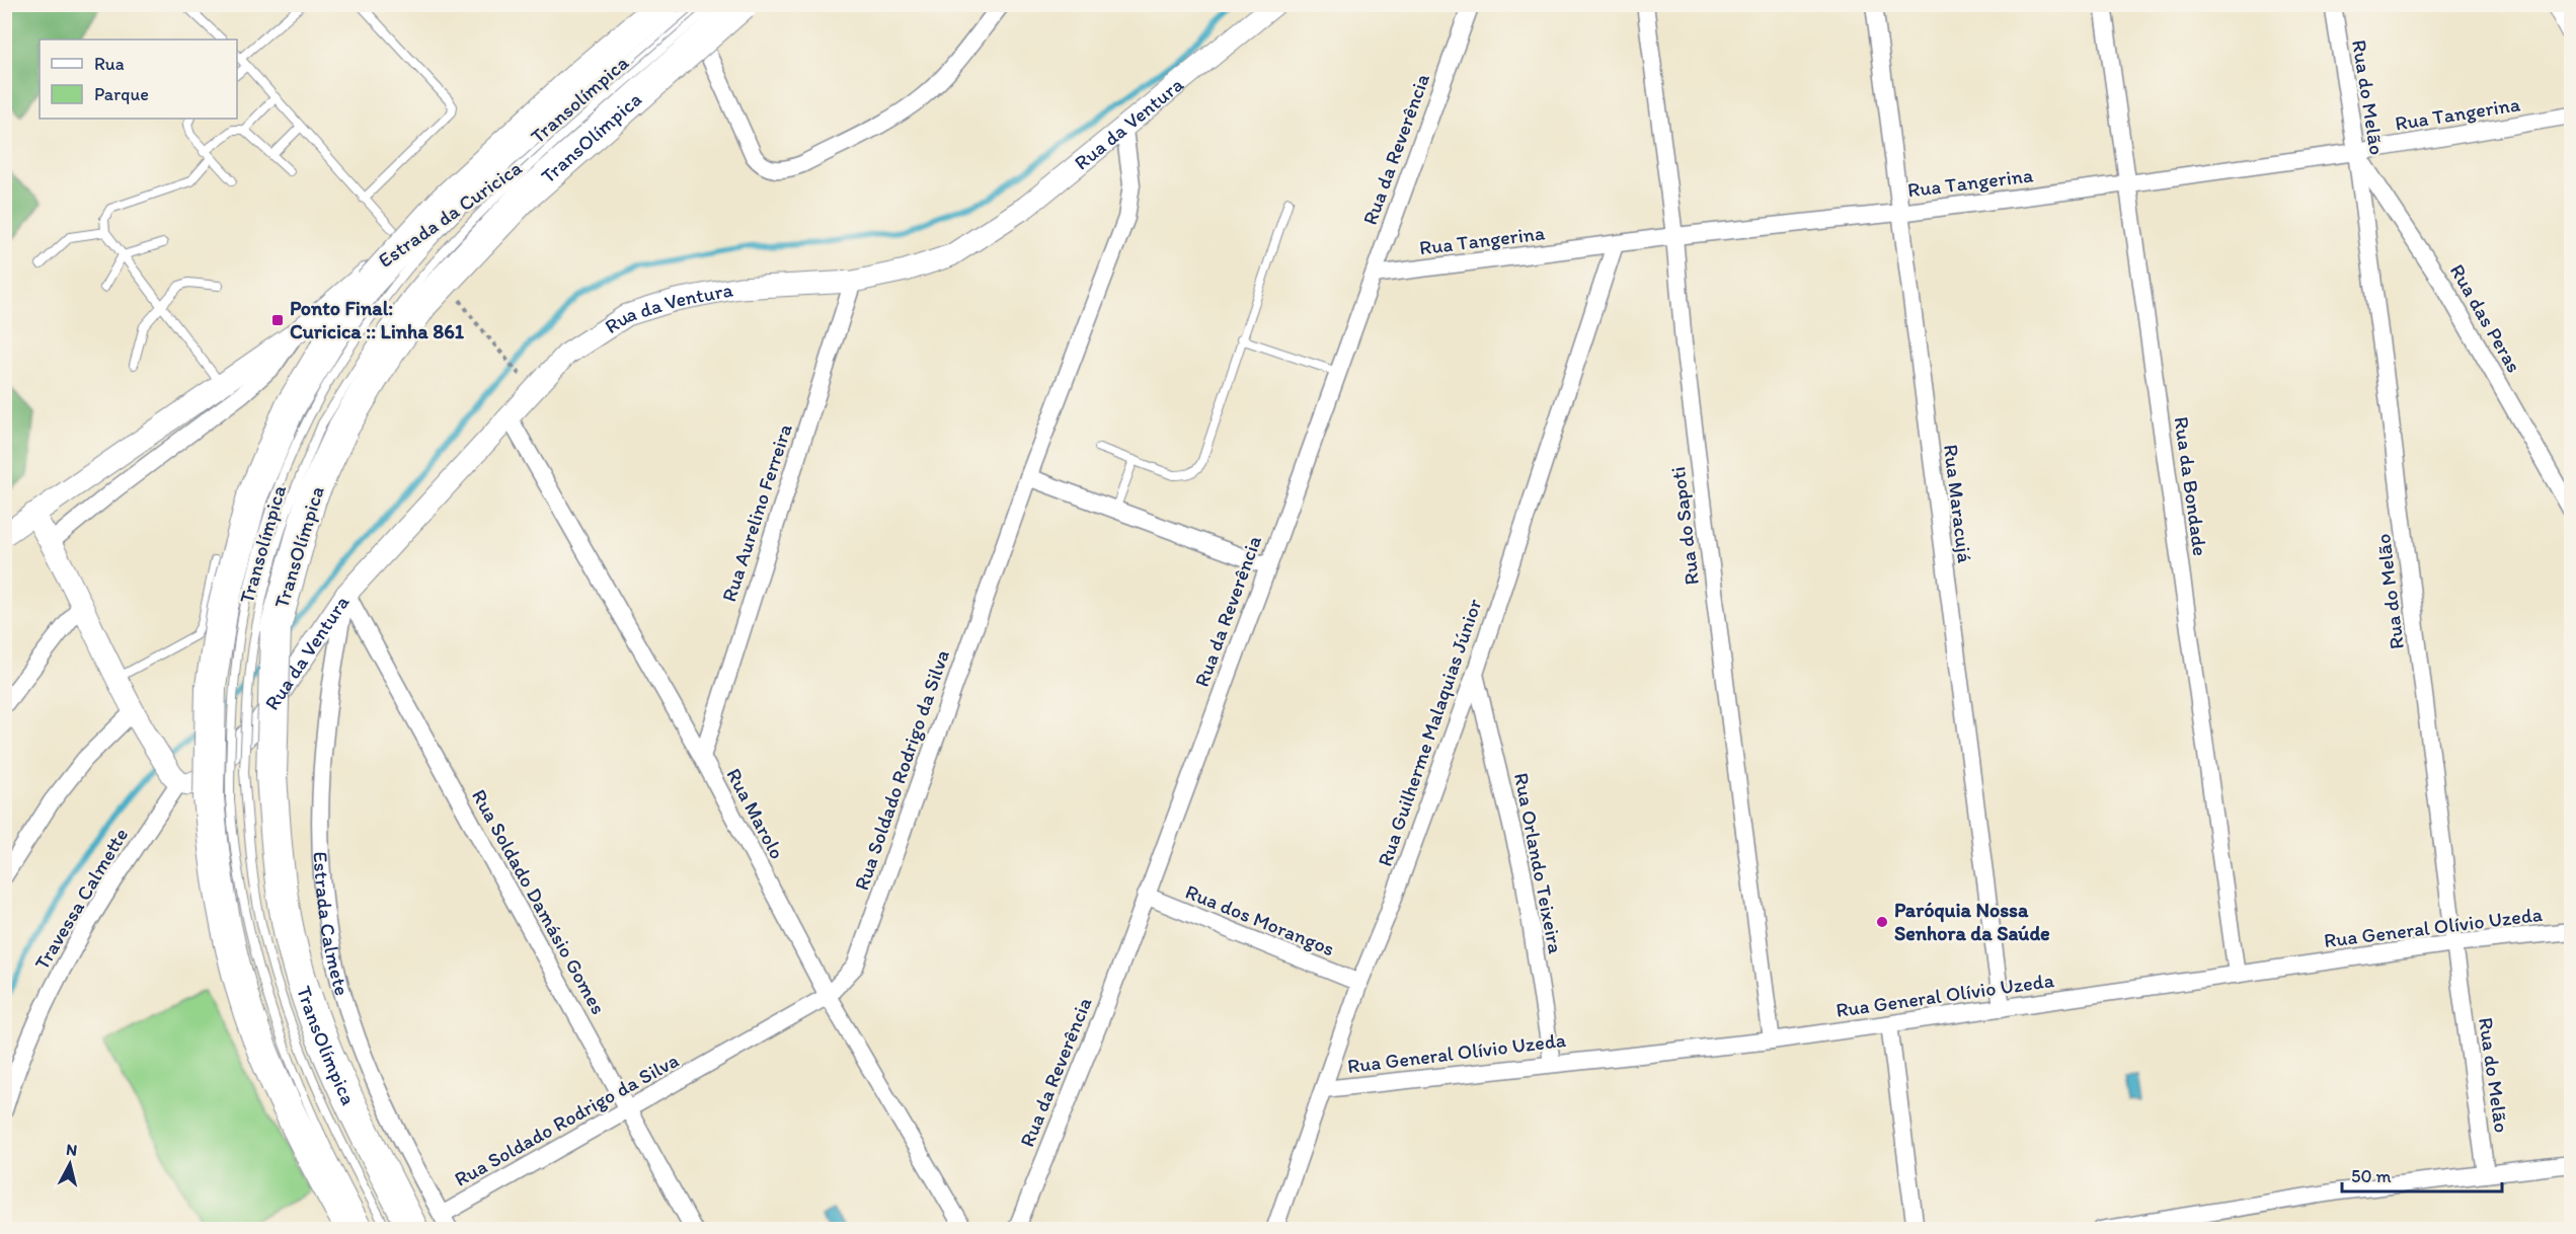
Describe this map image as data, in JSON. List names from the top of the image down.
{
  "streets": {
    "highway": ["TransOlímpica"],
    "street": [
      "Rua do Melão",
      "Rua Tangerina",
      "Rua da Ventura",
      "Rua da Reverência",
      "Estrada da Curicica",
      "Rua das Peras",
      "Rua da Bondade",
      "Rua Maracujá",
      "Rua Aurelino Ferreira",
      "Rua do Sapoti",
      "Rua Guilherme Malaquias Júnior",
      "Rua Soldado Rodrigo da Silva",
      "Rua Marolo",
      "Rua Orlando Teixeira",
      "Travessa Calmette",
      "Rua Soldado Damásio Gomes",
      "Rua dos Morangos",
      "Estrada Calmete",
      "Rua General Olívio Uzeda"
    ],
    "lane": ["Transolímpica"]
  },
  "crossings": [
    ["Rua do Melão", "Rua Tangerina"],
    ["Rua do Melão", "Rua das Peras"],
    ["Rua do Melão", "Rua General Olívio Uzeda"],
    ["Transolímpica", "TransOlímpica"],
    ["Rua Tangerina", "Rua da Reverência"],
    ["Rua Tangerina", "Rua das Peras"],
    ["Rua Tangerina", "Rua da Bondade"],
    ["Rua Tangerina", "Rua Maracujá"],
    ["Rua Tangerina", "Rua do Sapoti"],
    ["Rua Tangerina", "Rua Guilherme Malaquias Júnior"],
    ["Rua da Ventura", "Rua Aurelino Ferreira"],
    ["Rua da Ventura", "Rua Soldado Rodrigo da Silva"],
    ["Rua da Ventura", "Rua Marolo"],
    ["Rua da Ventura", "Travessa Calmette"],
    ["Rua da Ventura", "Rua Soldado Damásio Gomes"],
    ["Rua da Ventura", "Estrada Calmete"],
    ["TransOlímpica", "Estrada da Curicica"],
    ["Rua da Reverência", "Rua dos Morangos"],
    ["Rua da Bondade", "Rua General Olívio Uzeda"],
    ["Rua Maracujá", "Rua General Olívio Uzeda"],
    ["Rua Aurelino Ferreira", "Rua Marolo"],
    ["Rua do Sapoti", "Rua General Olívio Uzeda"],
    ["Rua Guilherme Malaquias Júnior", "Rua Orlando Teixeira"],
    ["Rua Guilherme Malaquias Júnior", "Rua dos Morangos"],
    ["Rua Guilherme Malaquias Júnior", "Rua General Olívio Uzeda"],
    ["Rua Soldado Rodrigo da Silva", "Rua Marolo"],
    ["Rua Soldado Rodrigo da Silva", "Rua Soldado Damásio Gomes"],
    ["Rua Soldado Rodrigo da Silva", "Estrada Calmete"],
    ["Rua Orlando Teixeira", "Rua General Olívio Uzeda"],
    ["Rua Soldado Damásio Gomes", "Estrada Calmete"]
  ],
  "places": {
    "transit": ["Ponto Final: Curicica :: Linha 861"],
    "other": ["Paróquia Nossa Senhora da Saúde"]
  },
  "legend": ["Rua", "Parque"],
  "scale_bar": "50 m",
  "north": "top"
}
